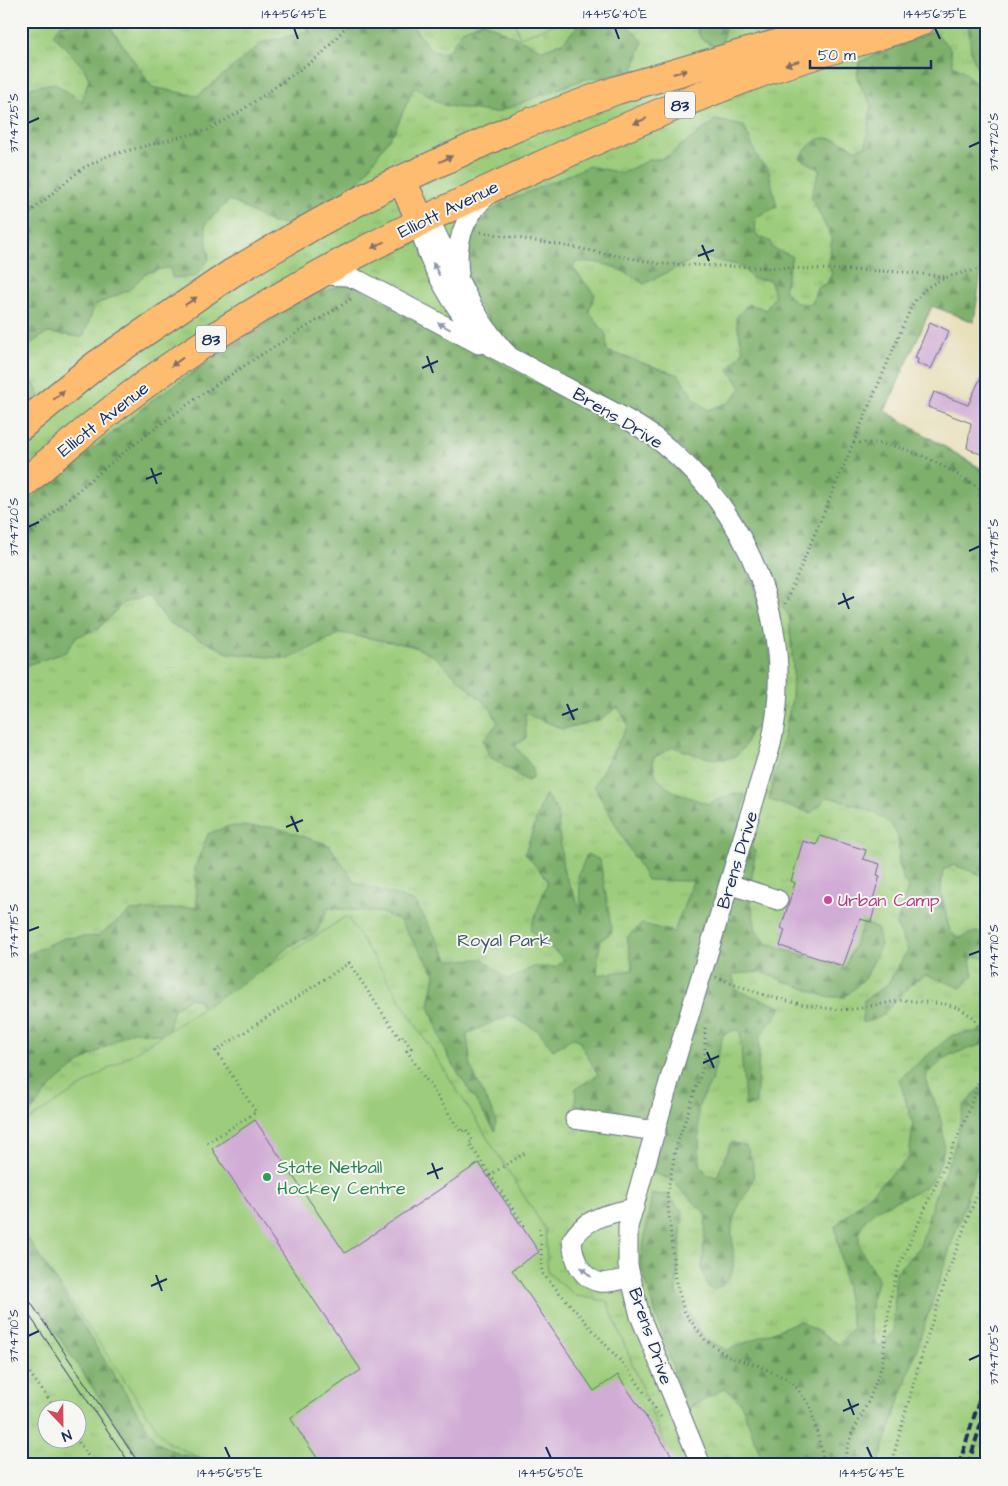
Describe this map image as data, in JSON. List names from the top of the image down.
{
  "streets": {
    "highway": ["83", "Elliott Avenue"],
    "street": ["Brens Drive"]
  },
  "crossings": [
    ["Elliott Avenue", "Brens Drive"]
  ],
  "parks": ["Royal Park"],
  "places": ["Urban Camp", "State Netball Hockey Centre"],
  "scale_bar": "50 m",
  "north": "bottom",
  "coordinates": [
    "144°56'45\"E",
    "144°56'40\"E",
    "144°56'35\"E",
    "37°47'25\"S",
    "37°47'20\"S",
    "37°47'15\"S",
    "37°47'10\"S",
    "37°47'05\"S",
    "144°56'55\"E",
    "144°56'50\"E"
  ]
}
